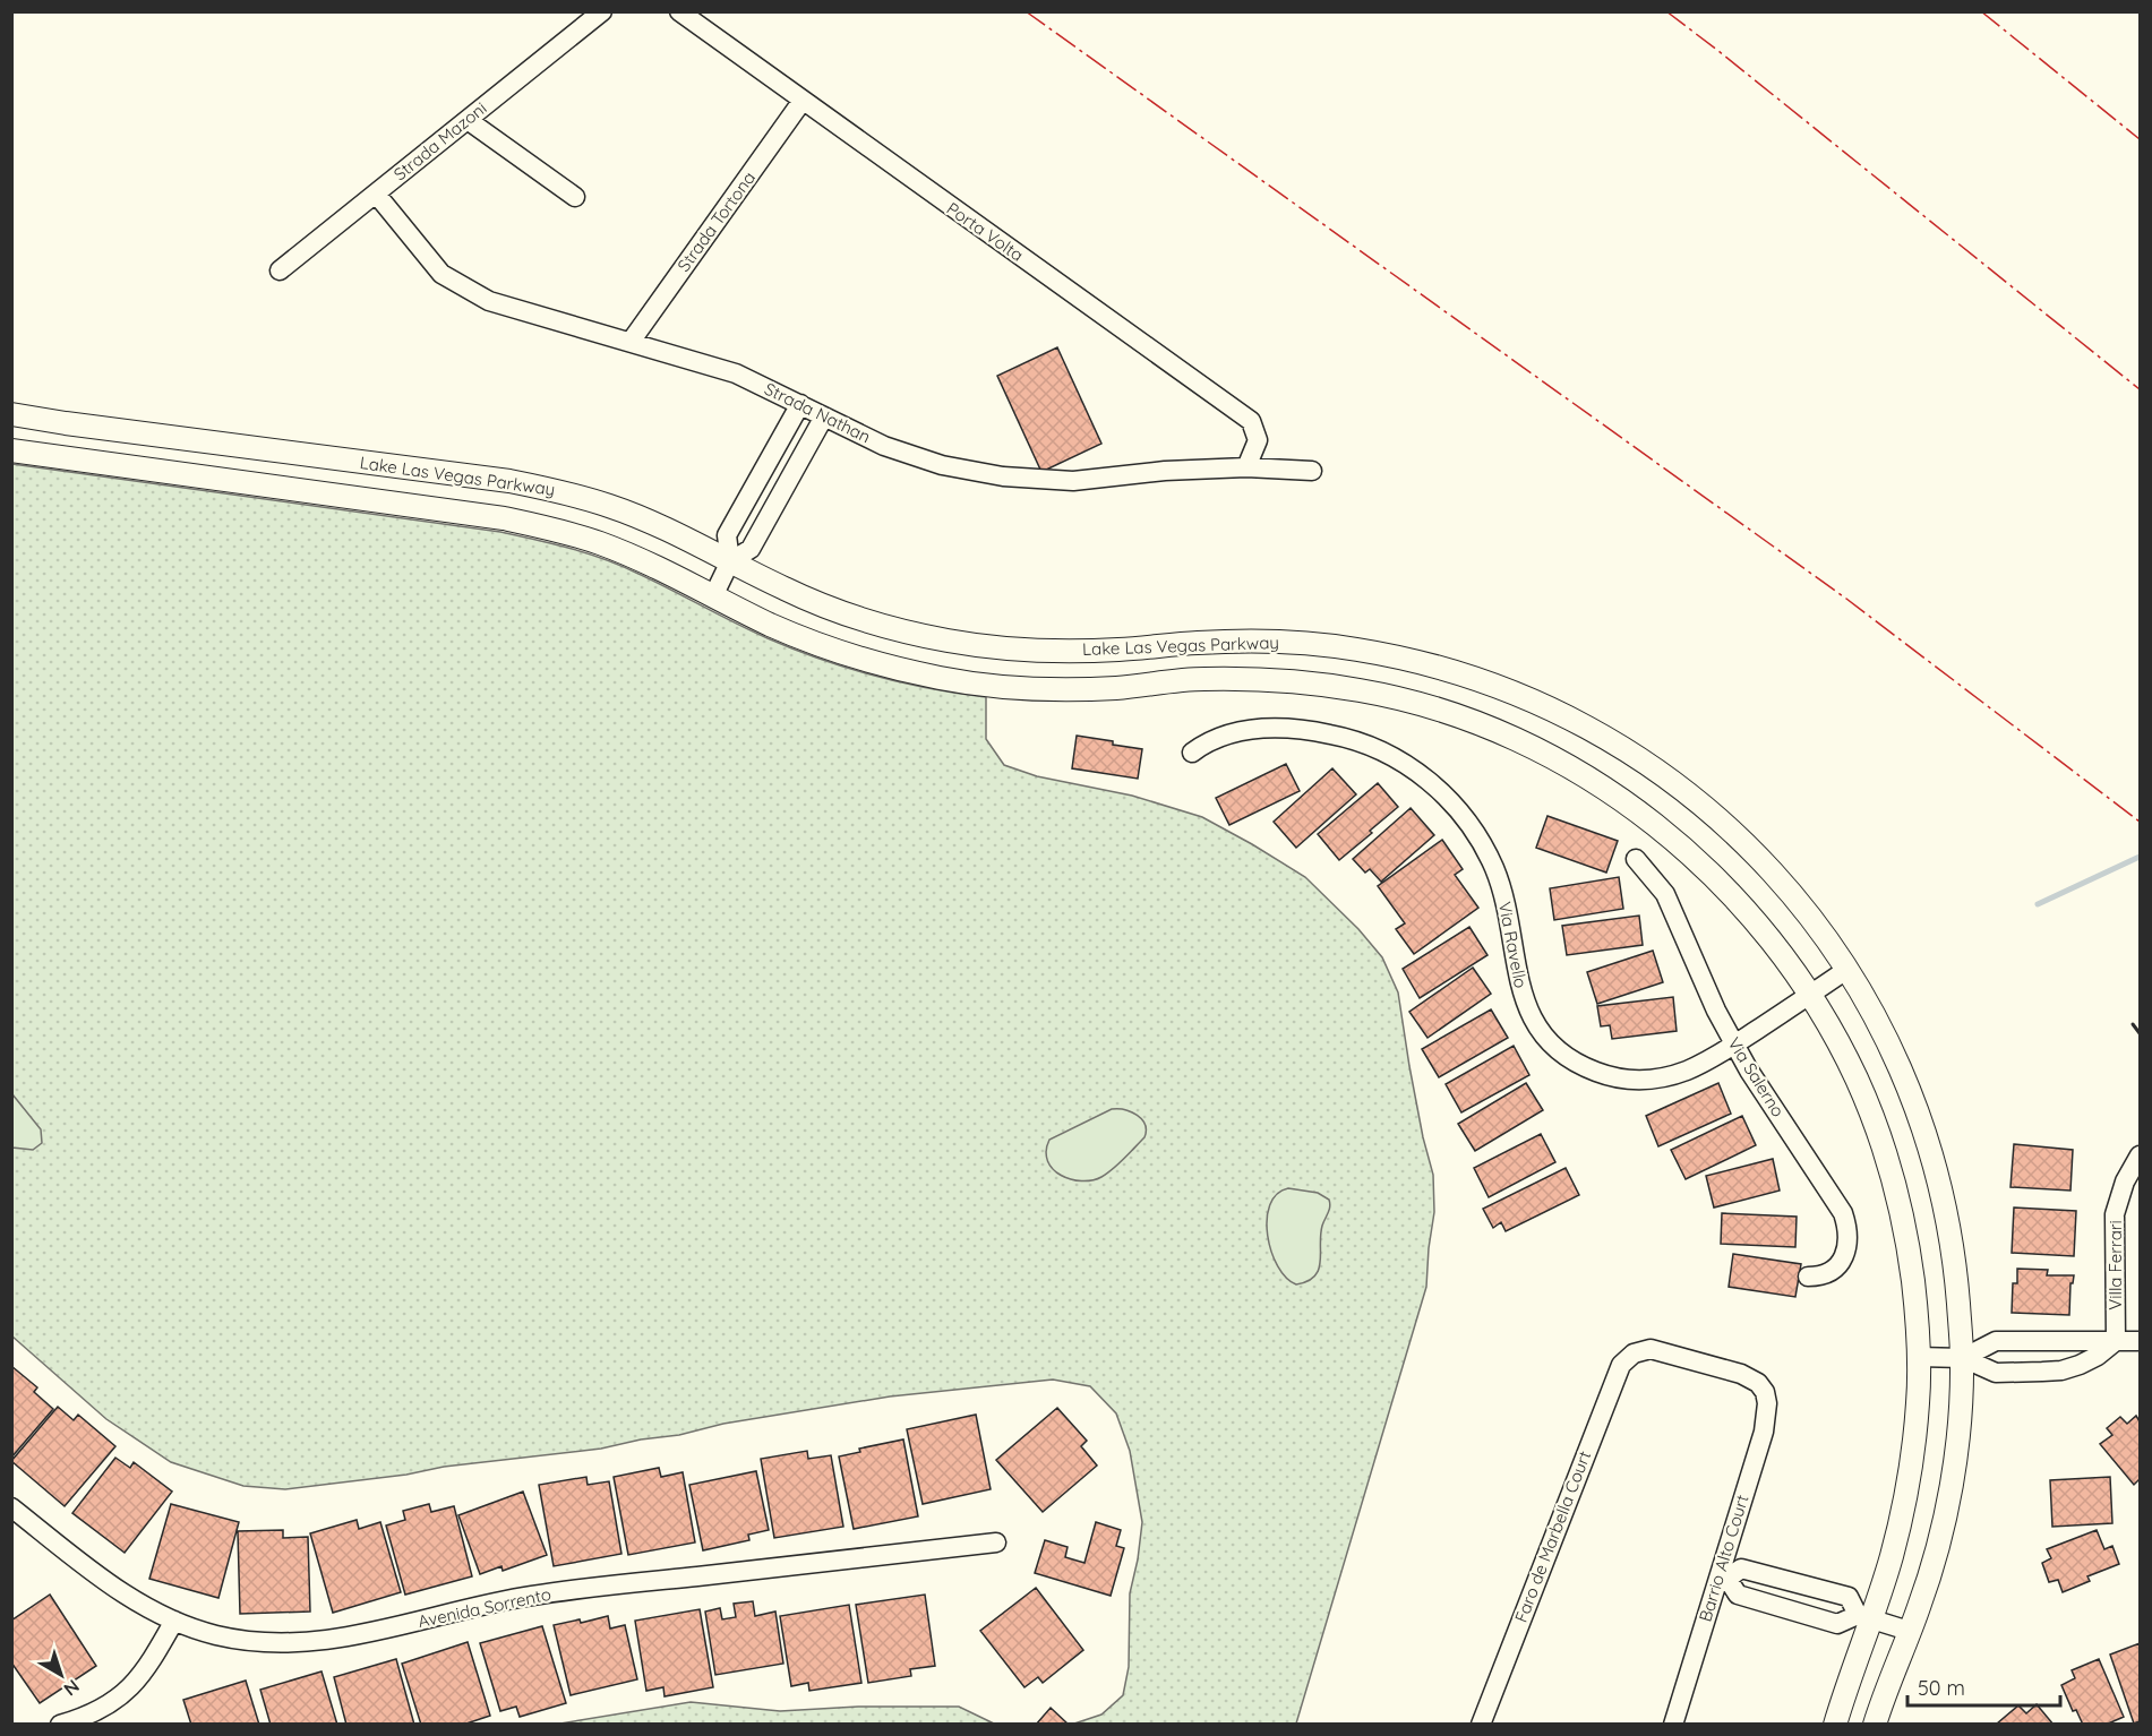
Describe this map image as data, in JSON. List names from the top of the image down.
{
  "streets": {
    "street": [
      "Strada Mazoni",
      "Strada Tortona",
      "Porta Volta",
      "Strada Nathan",
      "Lake Las Vegas Parkway",
      "Via Ravello",
      "Via Salerno",
      "Villa Ferrari",
      "Faro de Marbella Court",
      "Barrio Alto Court",
      "Avenida Sorrento"
    ]
  },
  "crossings": [
    ["Strada Mazoni", "Strada Nathan"],
    ["Strada Tortona", "Porta Volta"],
    ["Strada Tortona", "Strada Nathan"],
    ["Porta Volta", "Strada Nathan"],
    ["Lake Las Vegas Parkway", "Via Ravello"],
    ["Via Ravello", "Via Salerno"],
    ["Faro de Marbella Court", "Barrio Alto Court"]
  ],
  "scale_bar": "50 m",
  "north": "bottom right"
}
